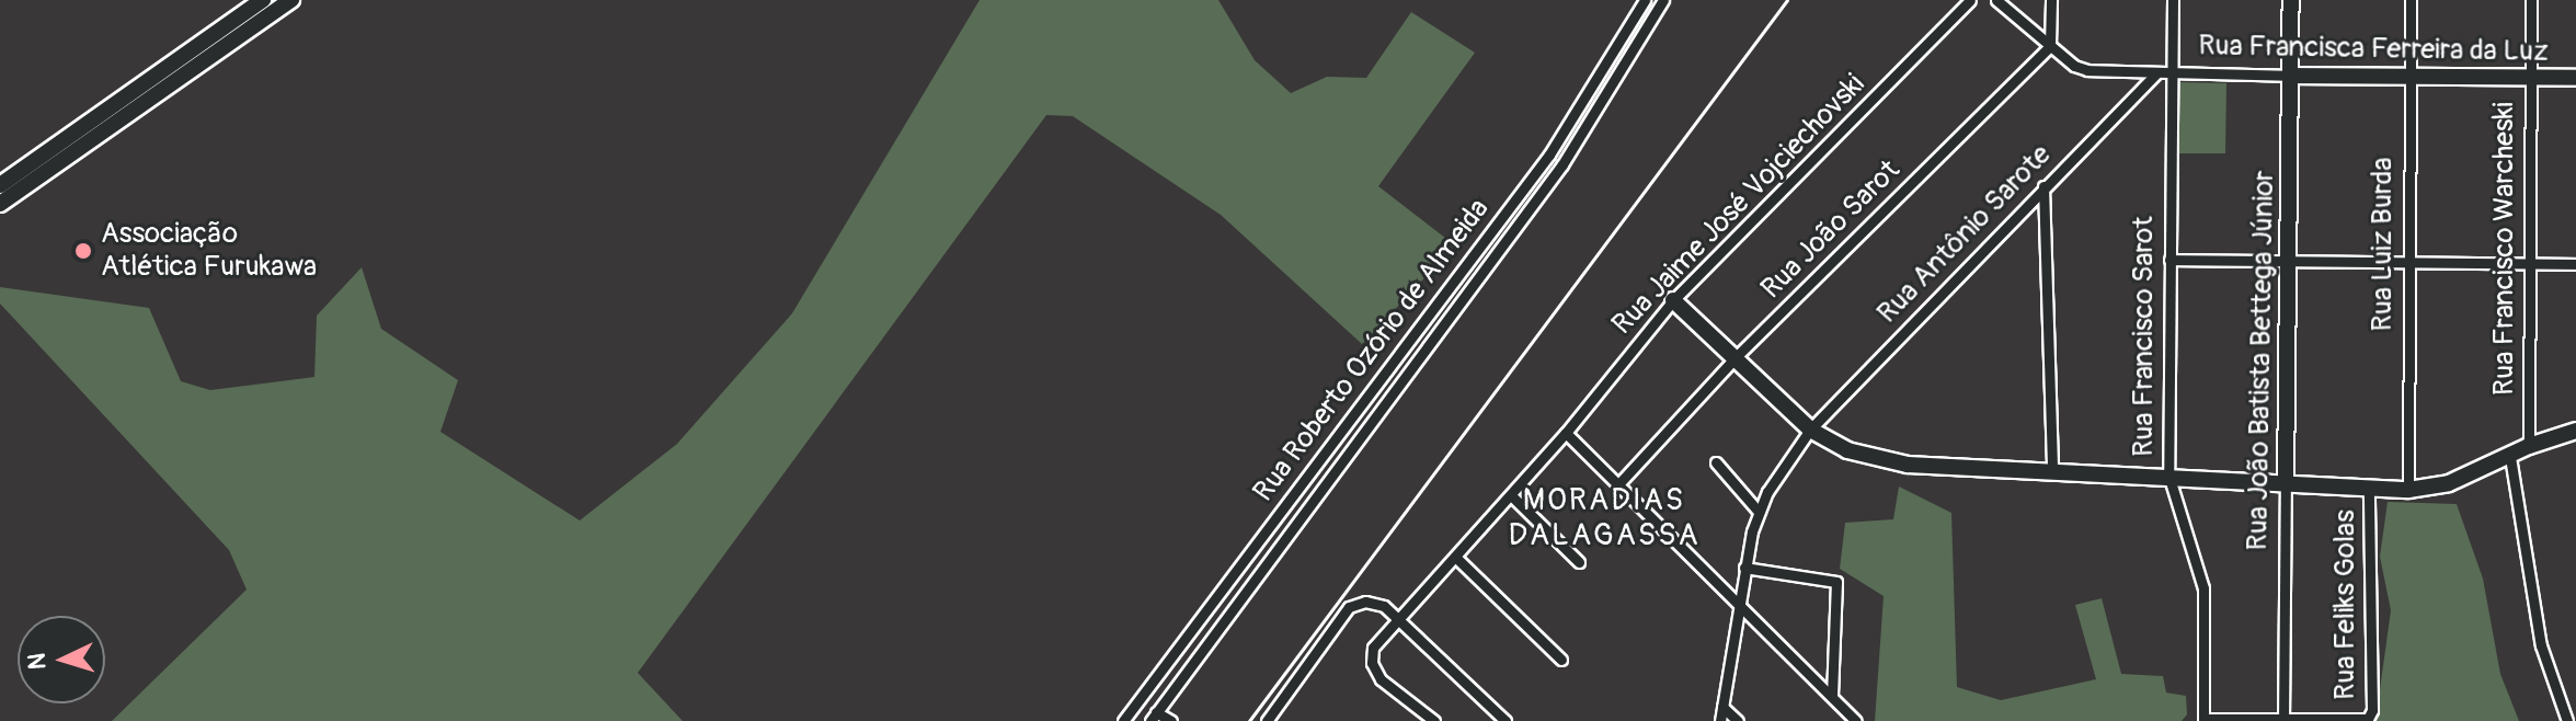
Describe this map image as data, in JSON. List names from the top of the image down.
{
  "streets": {
    "street": [
      "Rua Francisca Ferreira da Luz",
      "Rua Jaime José Vojciechovski",
      "Rua João Sarot",
      "Rua Antônio Sarote",
      "Rua Luiz Burda",
      "Rua Francisco Warcheski",
      "Rua Francisco Sarot",
      "Rua Roberto Ozório de Almeida",
      "Rua João Batista Bettega Júnior",
      "Rua Feliks Golas"
    ]
  },
  "crossings": [
    ["Rua Francisca Ferreira da Luz", "Rua João Sarot"],
    ["Rua Francisca Ferreira da Luz", "Rua Antônio Sarote"],
    ["Rua Francisca Ferreira da Luz", "Rua Luiz Burda"],
    ["Rua Francisca Ferreira da Luz", "Rua Francisco Warcheski"],
    ["Rua Francisca Ferreira da Luz", "Rua Francisco Sarot"],
    ["Rua Francisca Ferreira da Luz", "Rua João Batista Bettega Júnior"],
    ["Rua João Batista Bettega Júnior", "Rua Feliks Golas"]
  ],
  "districts": ["MORADIAS DALAGASSA"],
  "places": ["Associação Atlética Furukawa"],
  "north": "left"
}
